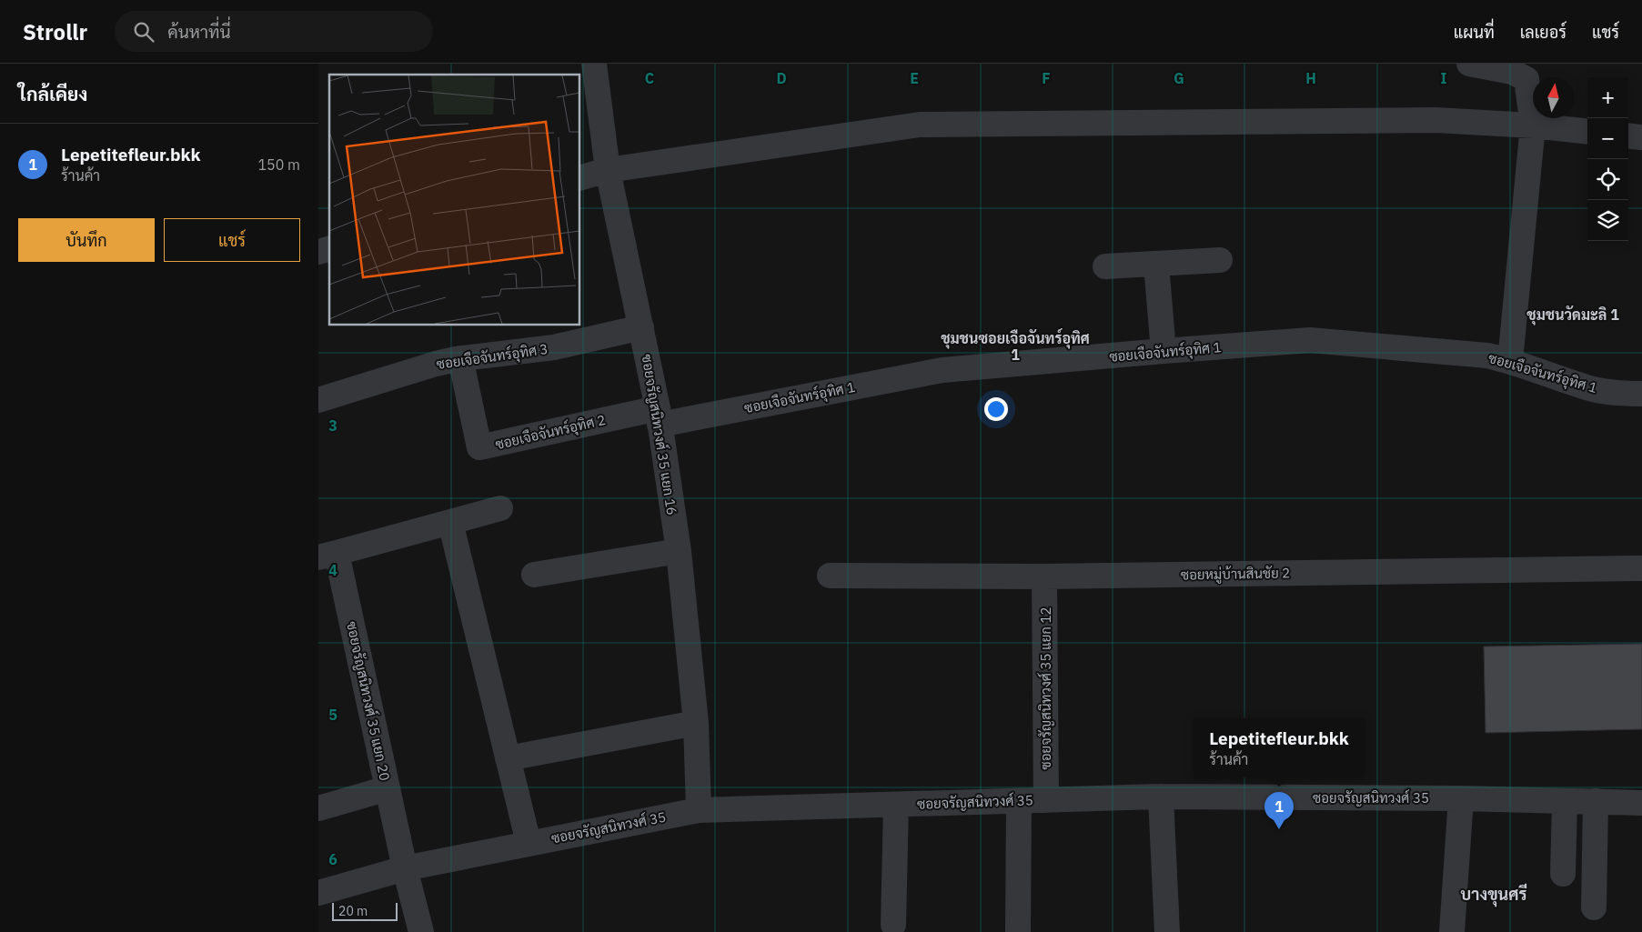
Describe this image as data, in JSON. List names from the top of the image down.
{
  "streets": {
    "street": [
      "ซอยเจือจันทร์อุทิศ 1",
      "ซอยเจือจันทร์อุทิศ 3",
      "ซอยเจือจันทร์อุทิศ 2",
      "ซอยจรัญสนิทวงศ์ 35 แยก 16",
      "ซอยหมู่บ้านสินชัย 2",
      "ซอยจรัญสนิทวงศ์ 35 แยก 12",
      "ซอยจรัญสนิทวงศ์ 35 แยก 20",
      "ซอยจรัญสนิทวงศ์ 35"
    ]
  },
  "crossings": [
    ["ซอยเจือจันทร์อุทิศ 1", "ซอยเจือจันทร์อุทิศ 2"],
    ["ซอยเจือจันทร์อุทิศ 1", "ซอยจรัญสนิทวงศ์ 35 แยก 16"],
    ["ซอยเจือจันทร์อุทิศ 3", "ซอยเจือจันทร์อุทิศ 2"],
    ["ซอยเจือจันทร์อุทิศ 3", "ซอยจรัญสนิทวงศ์ 35 แยก 16"],
    ["ซอยเจือจันทร์อุทิศ 2", "ซอยจรัญสนิทวงศ์ 35 แยก 16"],
    ["ซอยจรัญสนิทวงศ์ 35 แยก 16", "ซอยจรัญสนิทวงศ์ 35"],
    ["ซอยหมู่บ้านสินชัย 2", "ซอยจรัญสนิทวงศ์ 35 แยก 12"],
    ["ซอยจรัญสนิทวงศ์ 35 แยก 12", "ซอยจรัญสนิทวงศ์ 35"],
    ["ซอยจรัญสนิทวงศ์ 35 แยก 20", "ซอยจรัญสนิทวงศ์ 35"]
  ],
  "districts": ["ชุมชนวัดมะลิ 1", "ชุมชนซอยเจือจันทร์อุทิศ 1", "บางขุนศรี"],
  "scale_bar": "20 m",
  "north": "top",
  "page": {
    "header": "Strollr",
    "search": "ค้นหาที่นี่",
    "nav": ["แผนที่", "เลเยอร์", "แชร์"],
    "heading": "ใกล้เคียง",
    "map_buttons": ["+", "−"],
    "list": [
      {
        "mark": "1",
        "name": "Lepetitefleur.bkk",
        "note": "ร้านค้า",
        "value": "150 m"
      }
    ],
    "buttons": ["บันทึก", "แชร์"],
    "popup": ["Lepetitefleur.bkk", "ร้านค้า"],
    "pins": "1",
    "scale": "20 m"
  },
  "grid": {
    "columns": [
      "C",
      "D",
      "E",
      "F",
      "G",
      "H",
      "I"
    ],
    "rows": [
      "3",
      "4",
      "5",
      "6"
    ]
  }
}
